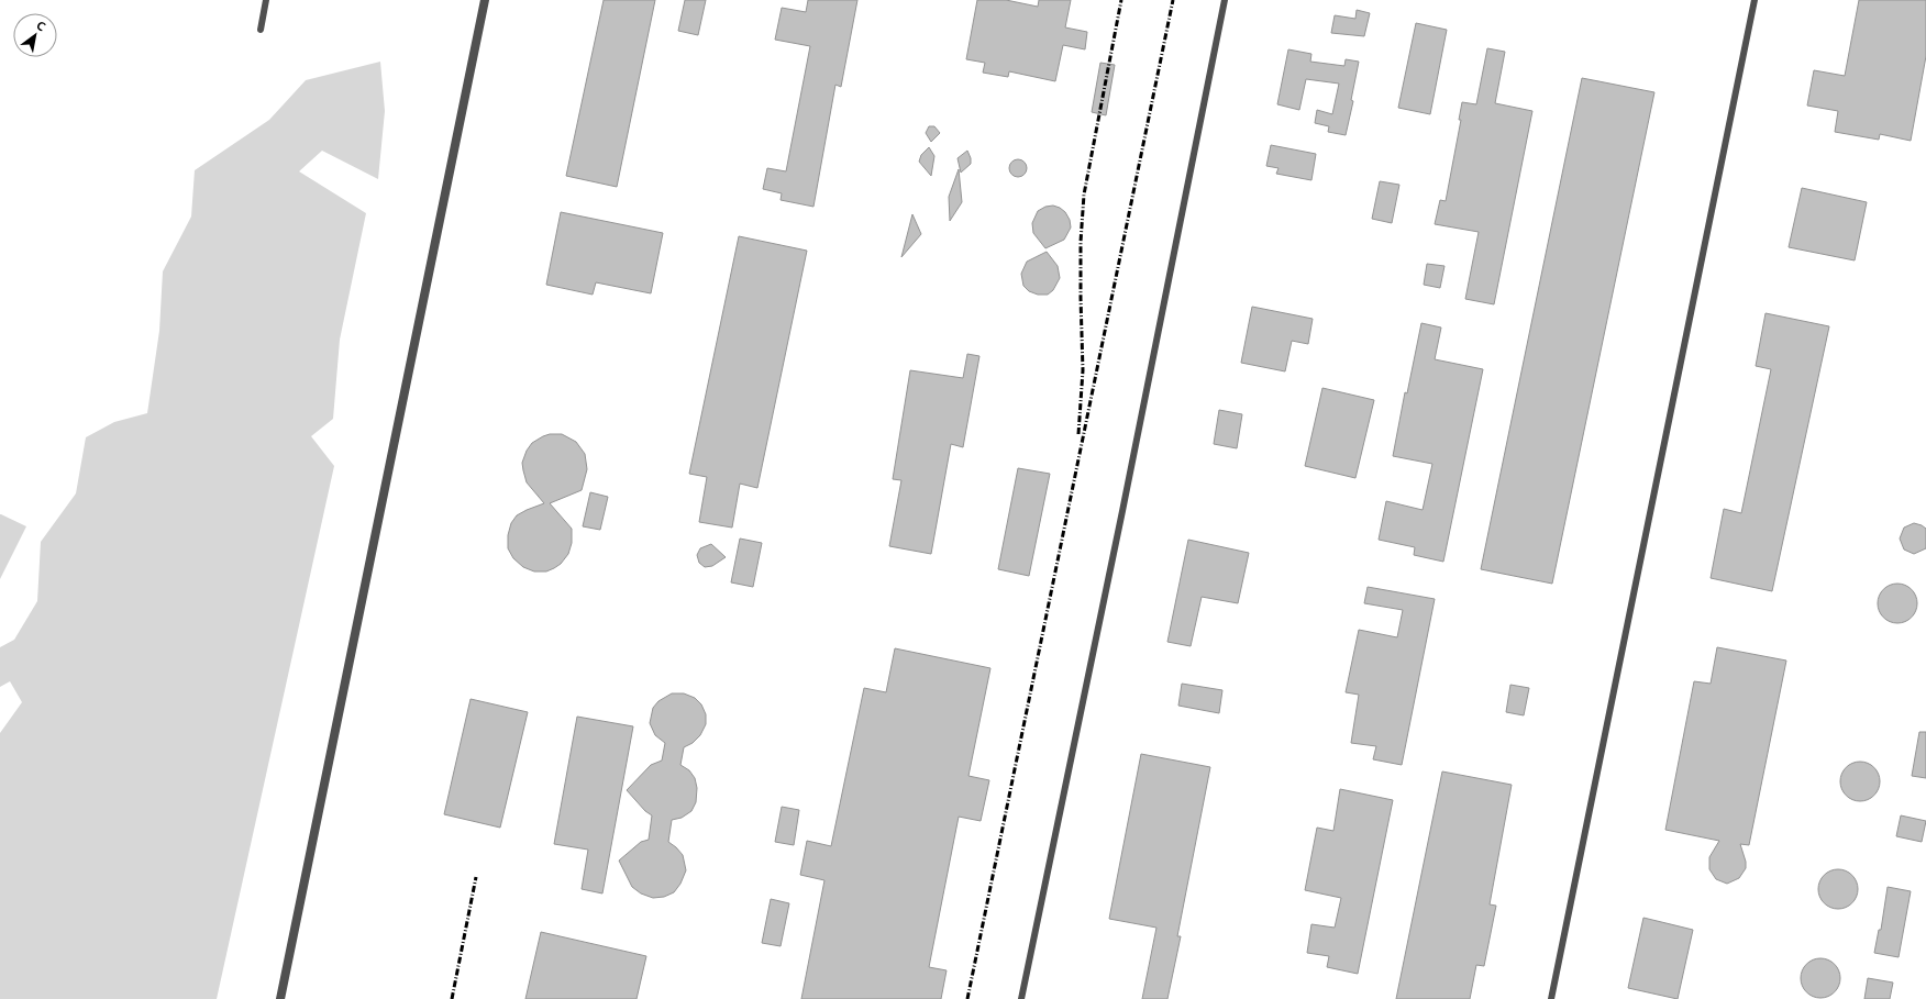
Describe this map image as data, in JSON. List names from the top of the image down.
{
  "north": "top right"
}
